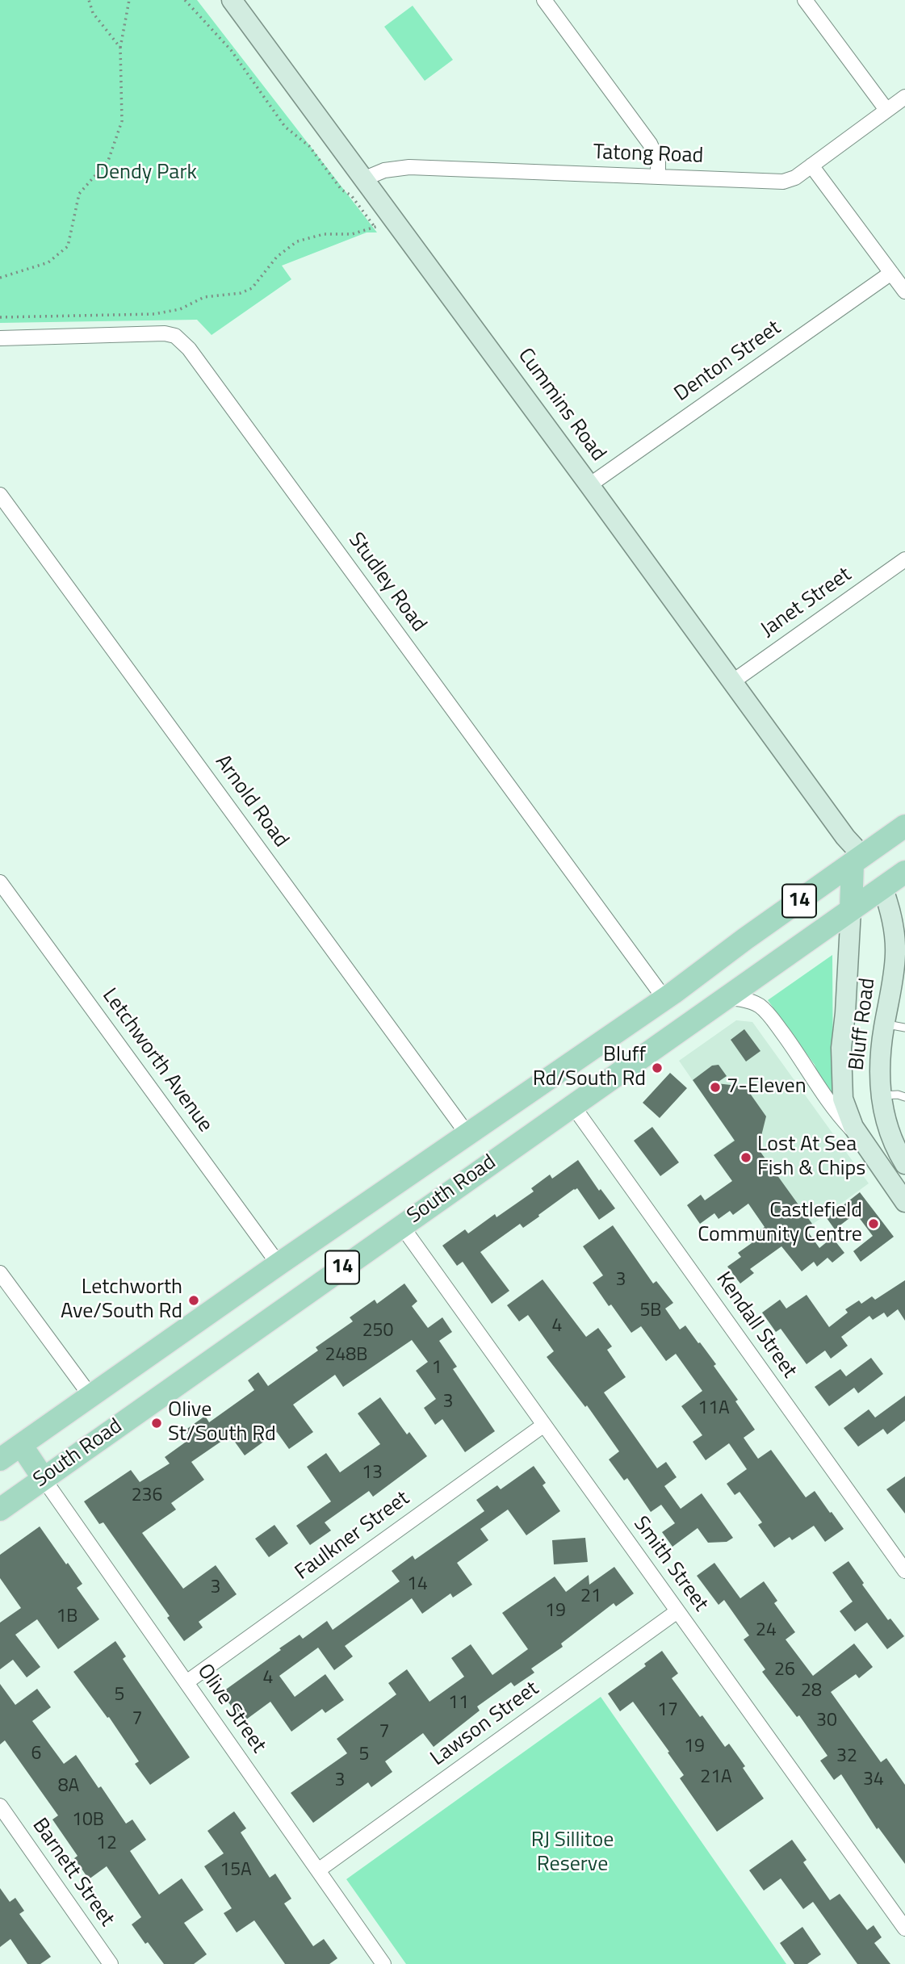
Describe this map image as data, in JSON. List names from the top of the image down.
{
  "streets": {
    "main road": [
      "Cummins Road",
      "14",
      "Bluff Road",
      "South Road"
    ],
    "street": [
      "Tatong Road",
      "Denton Street",
      "Studley Road",
      "Janet Street",
      "Arnold Road",
      "Letchworth Avenue",
      "Kendall Street",
      "Faulkner Street",
      "Smith Street",
      "Olive Street",
      "Lawson Street",
      "Barnett Street"
    ]
  },
  "crossings": [
    ["Tatong Road", "Cummins Road"],
    ["Denton Street", "Cummins Road"],
    ["Cummins Road", "Janet Street"],
    ["Cummins Road", "South Road"],
    ["Studley Road", "South Road"],
    ["Arnold Road", "South Road"],
    ["Bluff Road", "South Road"],
    ["Letchworth Avenue", "South Road"],
    ["South Road", "Kendall Street"],
    ["South Road", "Smith Street"],
    ["South Road", "Olive Street"],
    ["Faulkner Street", "Smith Street"],
    ["Faulkner Street", "Olive Street"],
    ["Smith Street", "Lawson Street"],
    ["Olive Street", "Lawson Street"]
  ],
  "parks": ["Dendy Park", "RJ Sillitoe Reserve"],
  "places": [
    "Bluff Rd/South Rd",
    "7-Eleven",
    "Lost At Sea Fish & Chips",
    "Castlefield Community Centre",
    "Letchworth Ave/South Rd",
    "Olive St/South Rd"
  ],
  "house_numbers": [
    "3",
    "5B",
    "4",
    "250",
    "248B",
    "1",
    "3",
    "11A",
    "13",
    "236",
    "14",
    "3",
    "21",
    "19",
    "1B",
    "24",
    "26",
    "4",
    "28",
    "5",
    "11",
    "17",
    "7",
    "30",
    "7",
    "19",
    "6",
    "5",
    "32",
    "21A",
    "34",
    "3",
    "8A",
    "10B",
    "12",
    "15A"
  ]
}
